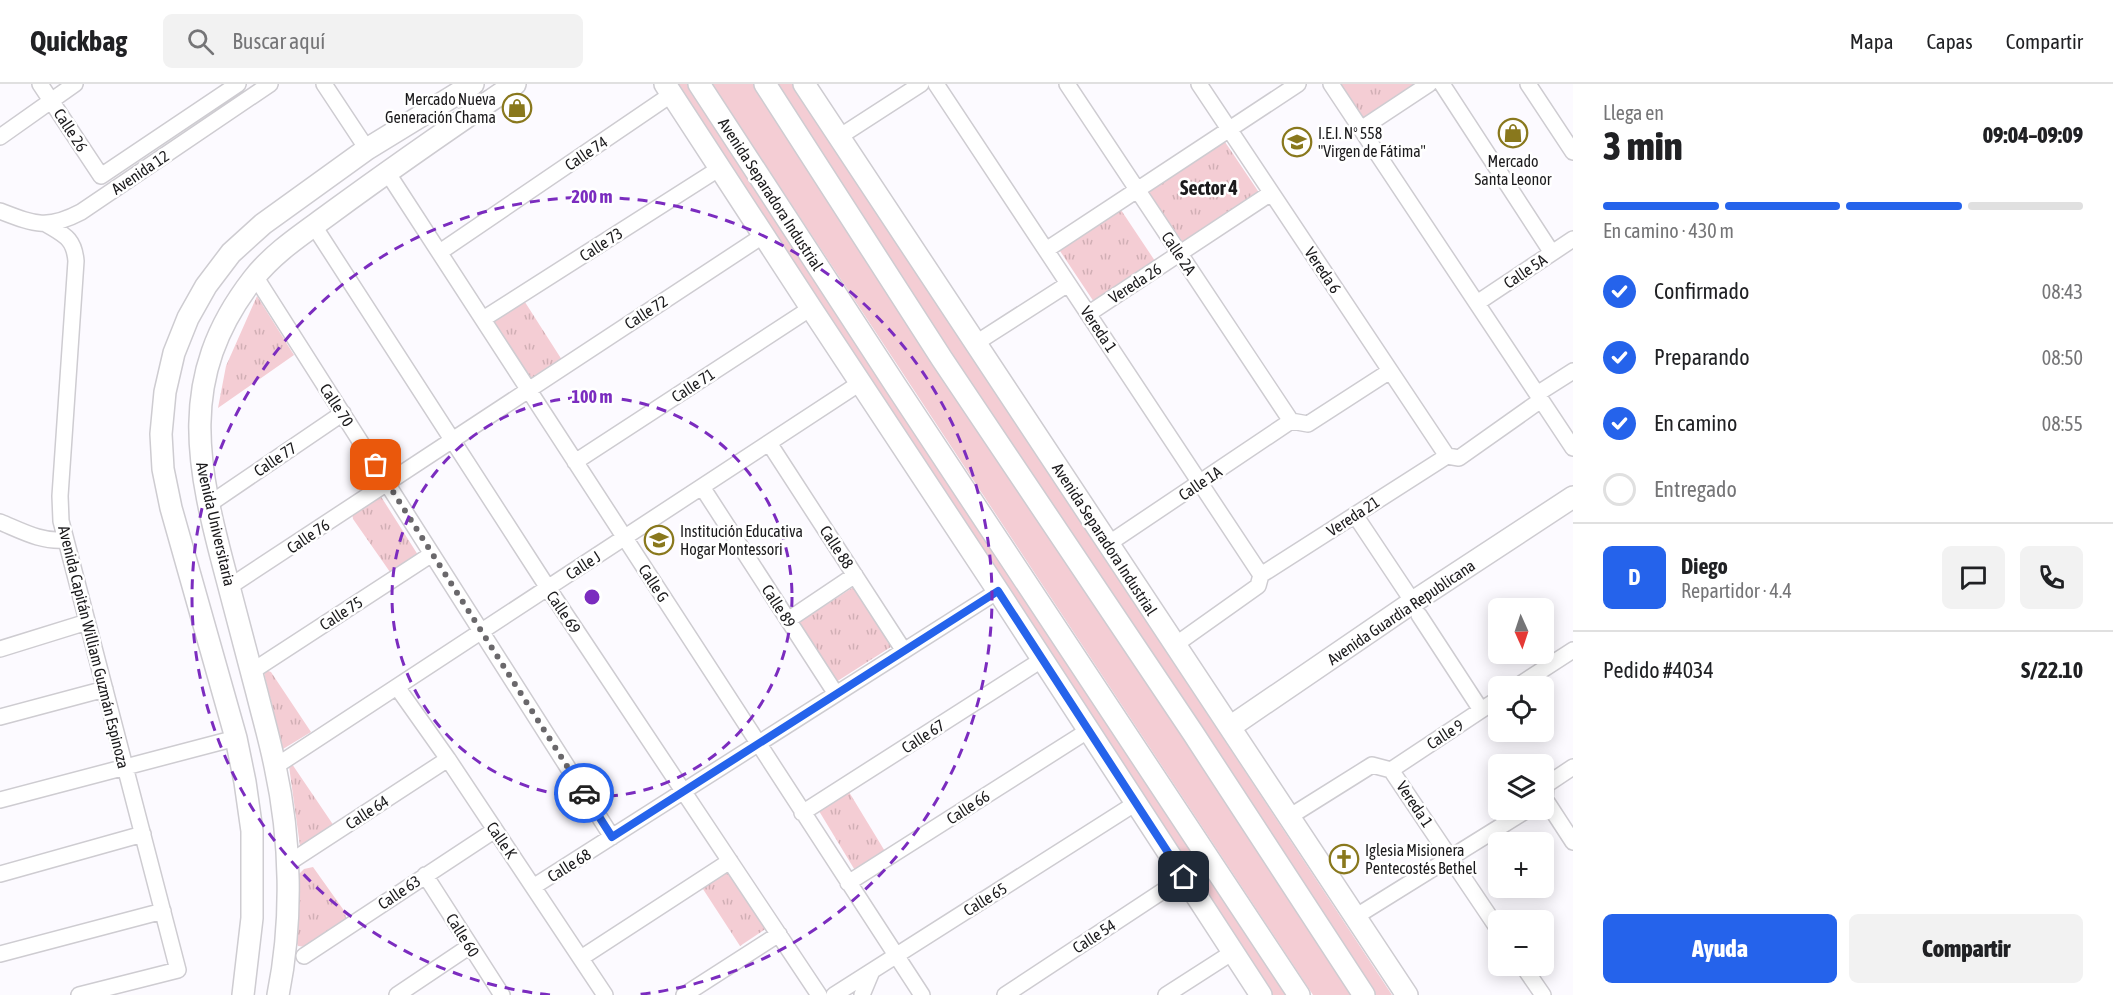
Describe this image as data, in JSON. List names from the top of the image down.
{
  "streets": {
    "street": [
      "Calle 26",
      "Calle 74",
      "Avenida 12",
      "Avenida Separadora Industrial",
      "Calle 73",
      "Calle 2A",
      "Vereda 6",
      "Calle 5A",
      "Vereda 26",
      "Calle 72",
      "Vereda 1",
      "Calle 71",
      "Calle 70",
      "Calle 77",
      "Calle 1A",
      "Vereda 21",
      "Avenida Universitaria",
      "Calle 76",
      "Calle 88",
      "Calle J",
      "Calle G",
      "Calle 89",
      "Calle 69",
      "Avenida Guardia Republicana",
      "Calle 75",
      "Avenida Capitán William Guzmán Espinoza",
      "Calle 9",
      "Calle 67",
      "Calle 66",
      "Calle 64",
      "Calle K",
      "Calle 68",
      "Calle 63",
      "Calle 65",
      "Calle 60",
      "Calle 54"
    ]
  },
  "crossings": [
    ["Calle 26", "Avenida 12"],
    ["Calle 74", "Avenida Separadora Industrial"],
    ["Calle 74", "Calle G"],
    ["Avenida 12", "Avenida Capitán William Guzmán Espinoza"],
    ["Avenida Separadora Industrial", "Calle 73"],
    ["Avenida Separadora Industrial", "Calle 72"],
    ["Avenida Separadora Industrial", "Calle 71"],
    ["Avenida Separadora Industrial", "Calle 1A"],
    ["Avenida Separadora Industrial", "Vereda 21"],
    ["Avenida Separadora Industrial", "Calle J"],
    ["Avenida Separadora Industrial", "Avenida Guardia Republicana"],
    ["Avenida Separadora Industrial", "Calle 67"],
    ["Avenida Separadora Industrial", "Calle 66"],
    ["Avenida Separadora Industrial", "Calle 68"],
    ["Avenida Separadora Industrial", "Calle 65"],
    ["Avenida Separadora Industrial", "Calle 54"],
    ["Calle 73", "Calle G"],
    ["Calle 2A", "Vereda 26"],
    ["Calle 2A", "Calle 1A"],
    ["Vereda 6", "Vereda 26"],
    ["Vereda 6", "Vereda 21"],
    ["Vereda 26", "Vereda 1"],
    ["Calle 72", "Calle 76"],
    ["Calle 72", "Calle G"],
    ["Calle 72", "Calle 69"],
    ["Vereda 1", "Calle 1A"],
    ["Vereda 1", "Vereda 21"],
    ["Vereda 1", "Calle 9"],
    ["Calle 71", "Calle G"],
    ["Calle 70", "Calle 77"],
    ["Calle 70", "Avenida Universitaria"],
    ["Calle 70", "Calle 76"],
    ["Calle 70", "Calle J"],
    ["Calle 70", "Calle 75"],
    ["Calle 70", "Calle 68"],
    ["Calle 77", "Avenida Universitaria"],
    ["Avenida Universitaria", "Calle 76"],
    ["Avenida Universitaria", "Calle J"],
    ["Avenida Universitaria", "Calle G"],
    ["Avenida Universitaria", "Calle 69"],
    ["Avenida Universitaria", "Calle 75"],
    ["Avenida Universitaria", "Calle 64"],
    ["Calle 76", "Calle 69"],
    ["Calle 88", "Calle J"],
    ["Calle 88", "Calle 68"],
    ["Calle J", "Calle G"],
    ["Calle J", "Calle 89"],
    ["Calle J", "Calle 69"],
    ["Calle J", "Calle K"],
    ["Calle G", "Calle 67"],
    ["Calle G", "Calle 66"],
    ["Calle G", "Calle 68"],
    ["Calle G", "Calle 65"],
    ["Calle 89", "Calle 68"],
    ["Calle 69", "Calle 68"],
    ["Calle 64", "Calle K"],
    ["Calle K", "Calle 68"],
    ["Calle K", "Calle 63"],
    ["Calle 63", "Calle 60"]
  ],
  "districts": ["Sector 4"],
  "places": {
    "shop": ["Mercado Nueva Generación Chama", "Mercado Santa Leonor"],
    "school or university": ["I.E.I. N° 558 \"Virgen de Fátima\"", "Institución Educativa Hogar Montessori"],
    "church": ["Iglesia Misionera Pentecostés Bethel"]
  },
  "north": "bottom",
  "page": {
    "header": "Quickbag",
    "search": "Buscar aquí",
    "nav": ["Mapa", "Capas", "Compartir"],
    "heading": ["3 min", "Llega en", "09:04–09:09"],
    "panel": [
      "Diego",
      "Repartidor · 4.4",
      "Pedido #4034",
      "S/22.10"
    ],
    "bar": "En camino · 430 m",
    "list": [
      ["Confirmado", "08:43"],
      ["Preparando", "08:50"],
      ["En camino", "08:55"],
      "Entregado"
    ],
    "round": "D",
    "map_buttons": ["+", "−"],
    "buttons": ["Ayuda", "Compartir"]
  },
  "rings": ["200 m", "100 m"]
}
